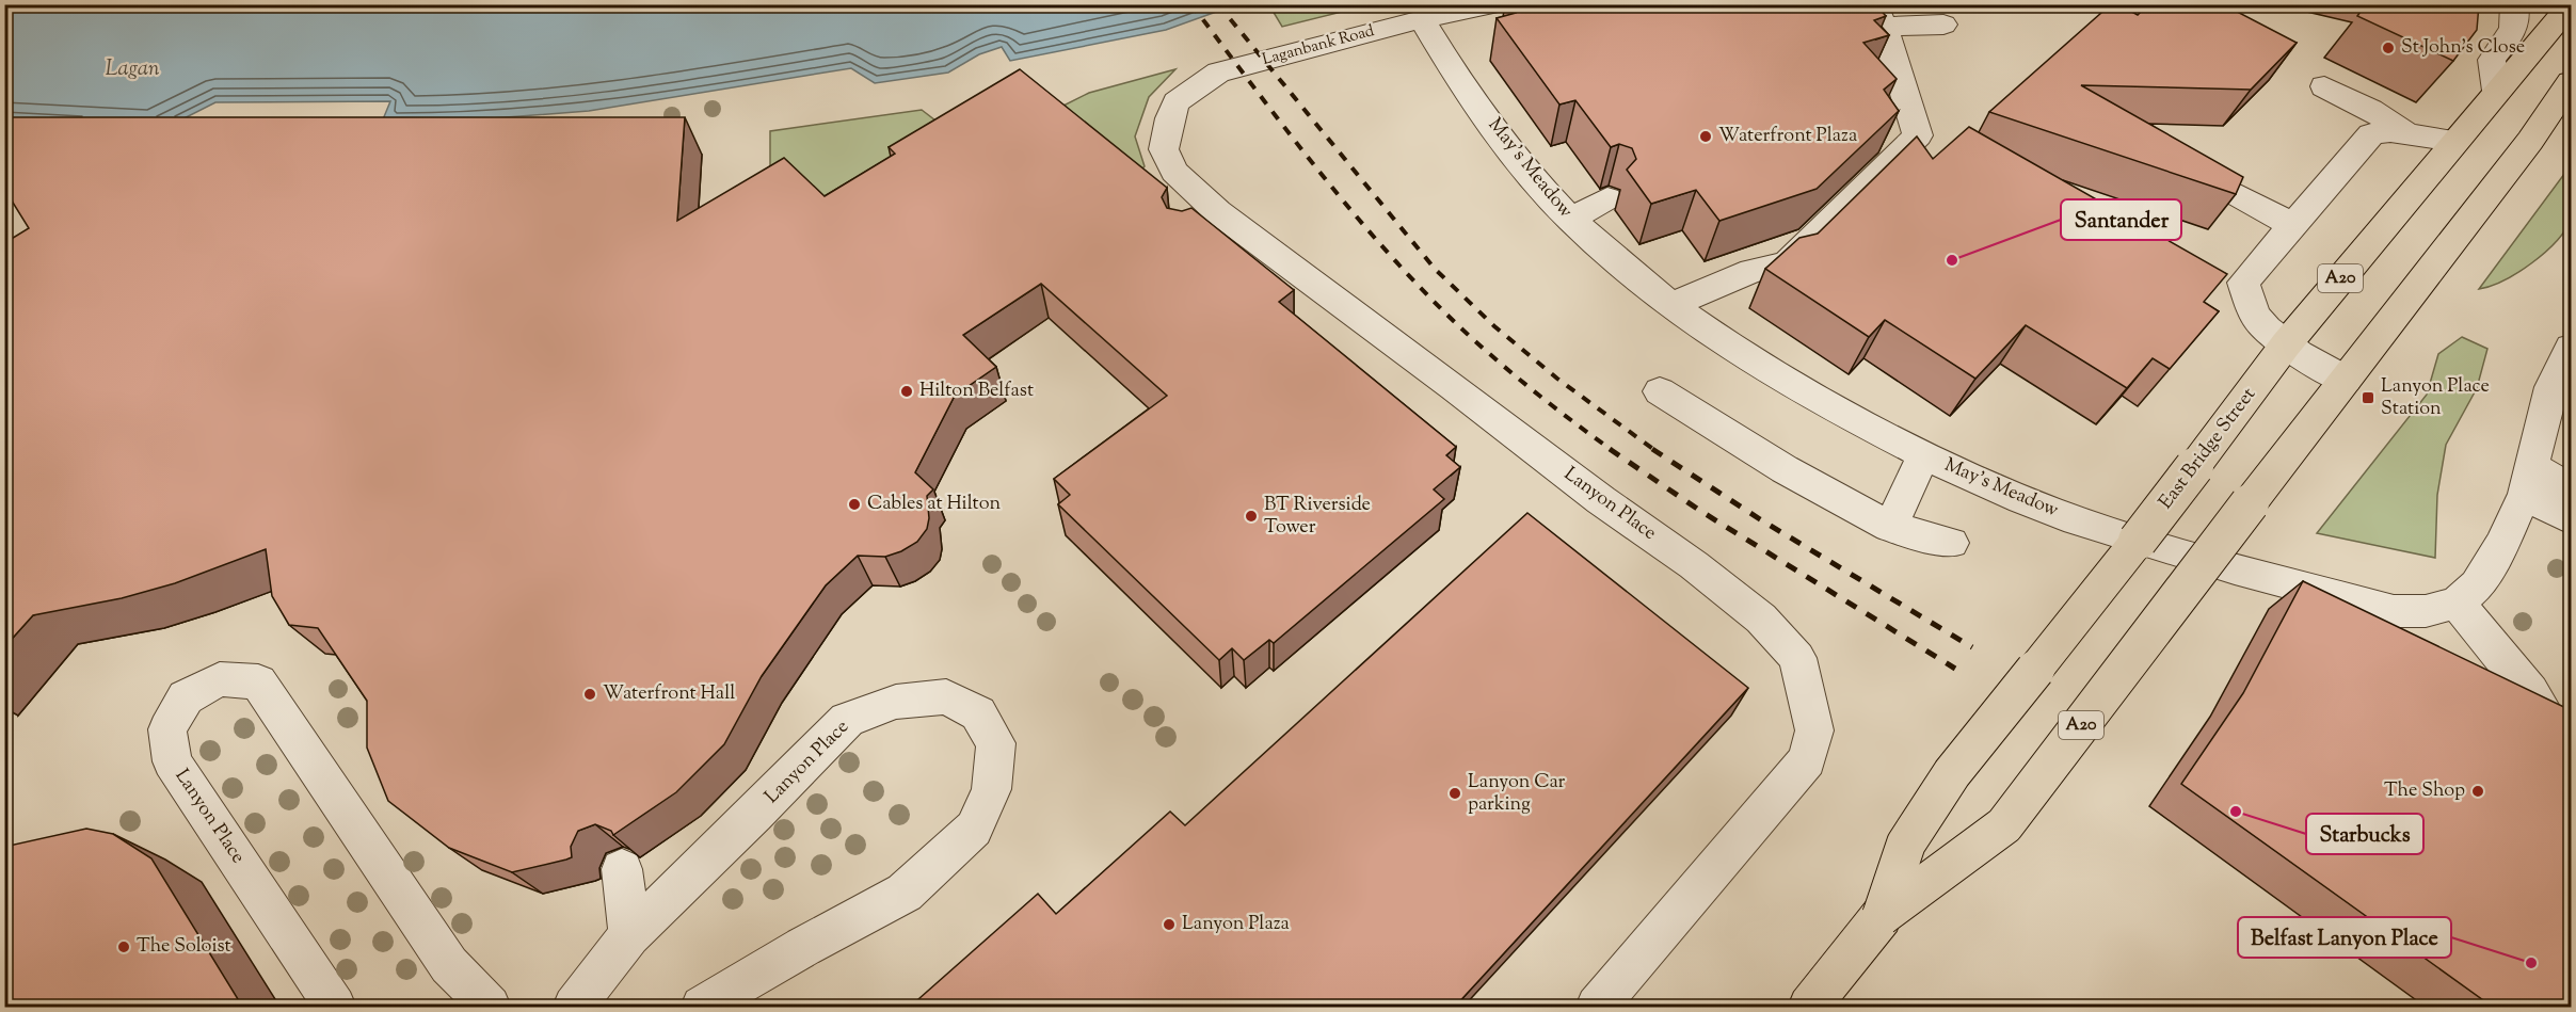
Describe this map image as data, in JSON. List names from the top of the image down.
{
  "streets": {
    "main road": ["A20", "East Bridge Street"],
    "street": ["Laganbank Road", "May's Meadow", "Lanyon Place"]
  },
  "crossings": [
    ["Laganbank Road", "May's Meadow"],
    ["Laganbank Road", "Lanyon Place"]
  ],
  "water": ["Lagan"],
  "places": {
    "other": [
      "St John's Close",
      "Waterfront Plaza",
      "Santander",
      "Hilton Belfast",
      "Cables at Hilton",
      "BT Riverside Tower",
      "Waterfront Hall",
      "The Shop",
      "Lanyon Car parking",
      "Starbucks",
      "Lanyon Plaza",
      "The Soloist",
      "Belfast Lanyon Place"
    ],
    "transit": ["Lanyon Place Station"]
  }
}
